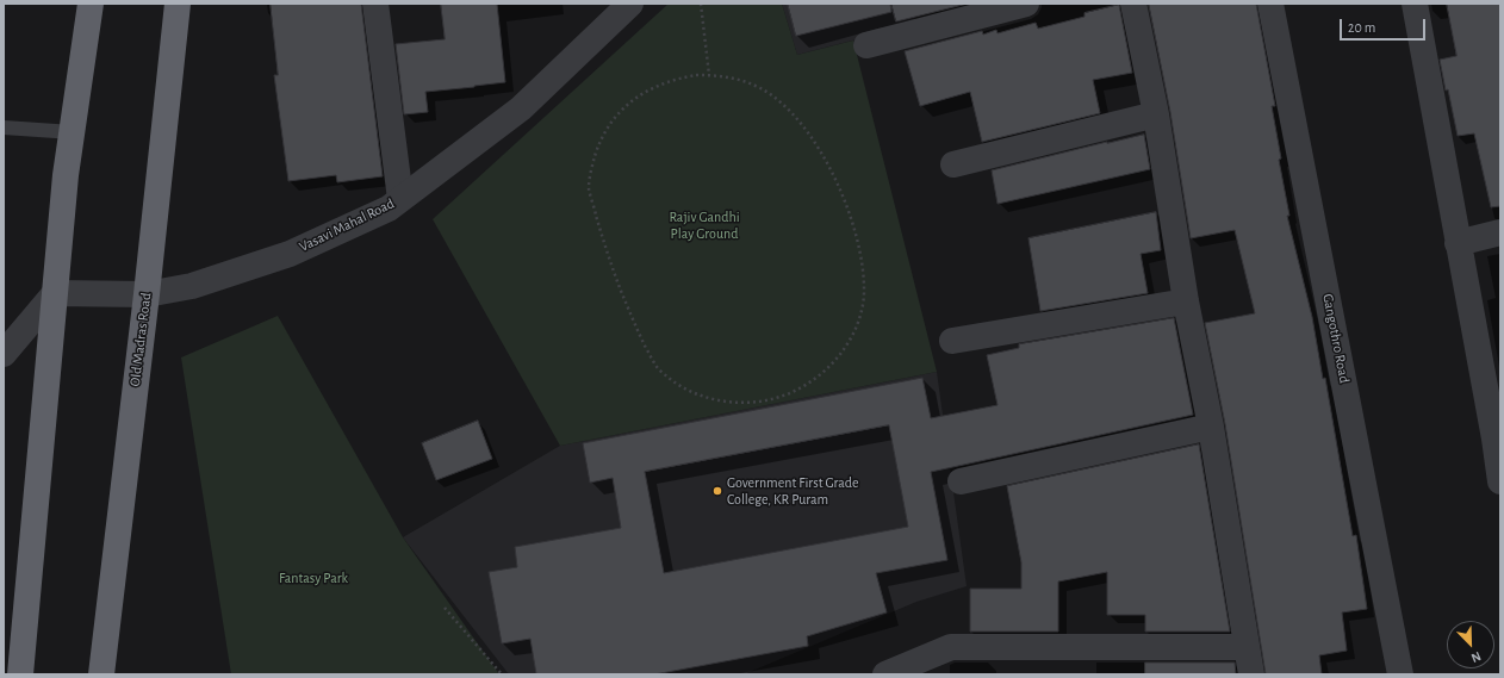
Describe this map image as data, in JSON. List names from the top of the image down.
{
  "streets": {
    "highway": ["Old Madras Road"],
    "street": ["Vasavi Mahal Road", "Gangothro Road"]
  },
  "crossings": [
    ["Vasavi Mahal Road", "Old Madras Road"]
  ],
  "parks": ["Rajiv Gandhi Play Ground", "Fantasy Park"],
  "places": ["Government First Grade College, KR Puram"],
  "scale_bar": "20 m",
  "north": "bottom right"
}
